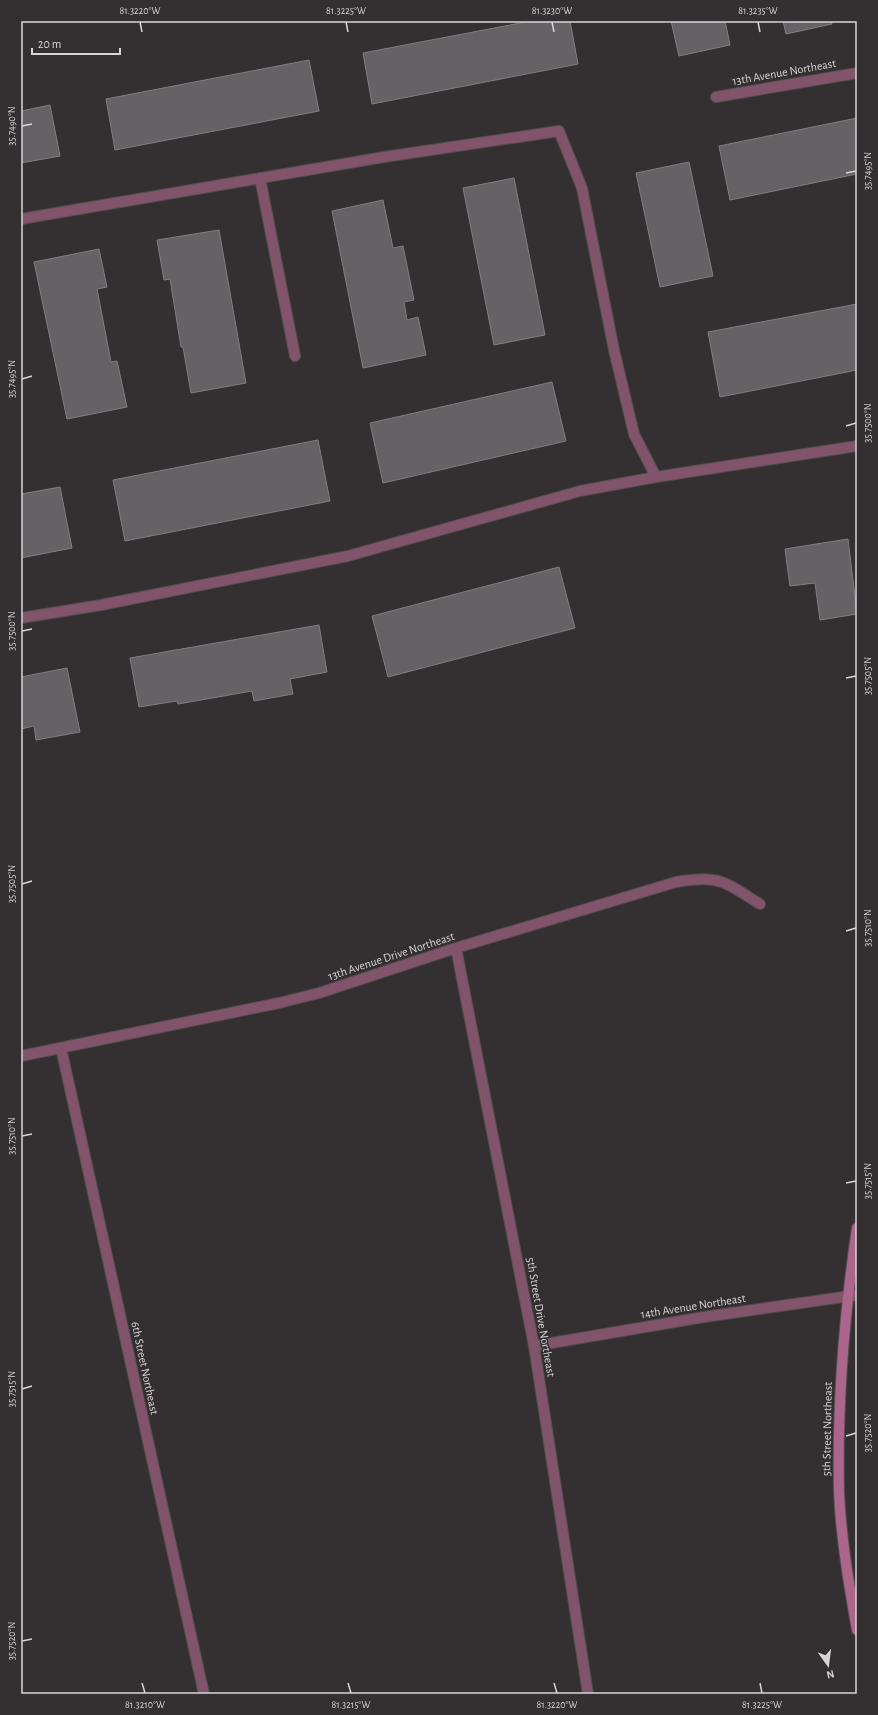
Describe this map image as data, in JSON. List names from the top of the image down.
{
  "streets": {
    "street": [
      "13th Avenue Northeast",
      "13th Avenue Drive Northeast",
      "14th Avenue Northeast",
      "5th Street Drive Northeast",
      "6th Street Northeast",
      "5th Street Northeast"
    ]
  },
  "crossings": [
    ["13th Avenue Drive Northeast", "5th Street Drive Northeast"],
    ["13th Avenue Drive Northeast", "6th Street Northeast"],
    ["14th Avenue Northeast", "5th Street Drive Northeast"],
    ["14th Avenue Northeast", "5th Street Northeast"]
  ],
  "scale_bar": "20 m",
  "north": "bottom",
  "coordinates": [
    "81.3220°W",
    "81.3225°W",
    "81.3230°W",
    "81.3235°W",
    "35.7490°N",
    "35.7495°N",
    "35.7500°N",
    "35.7505°N",
    "35.7510°N",
    "35.7515°N",
    "35.7520°N",
    "81.3210°W",
    "81.3215°W"
  ]
}
